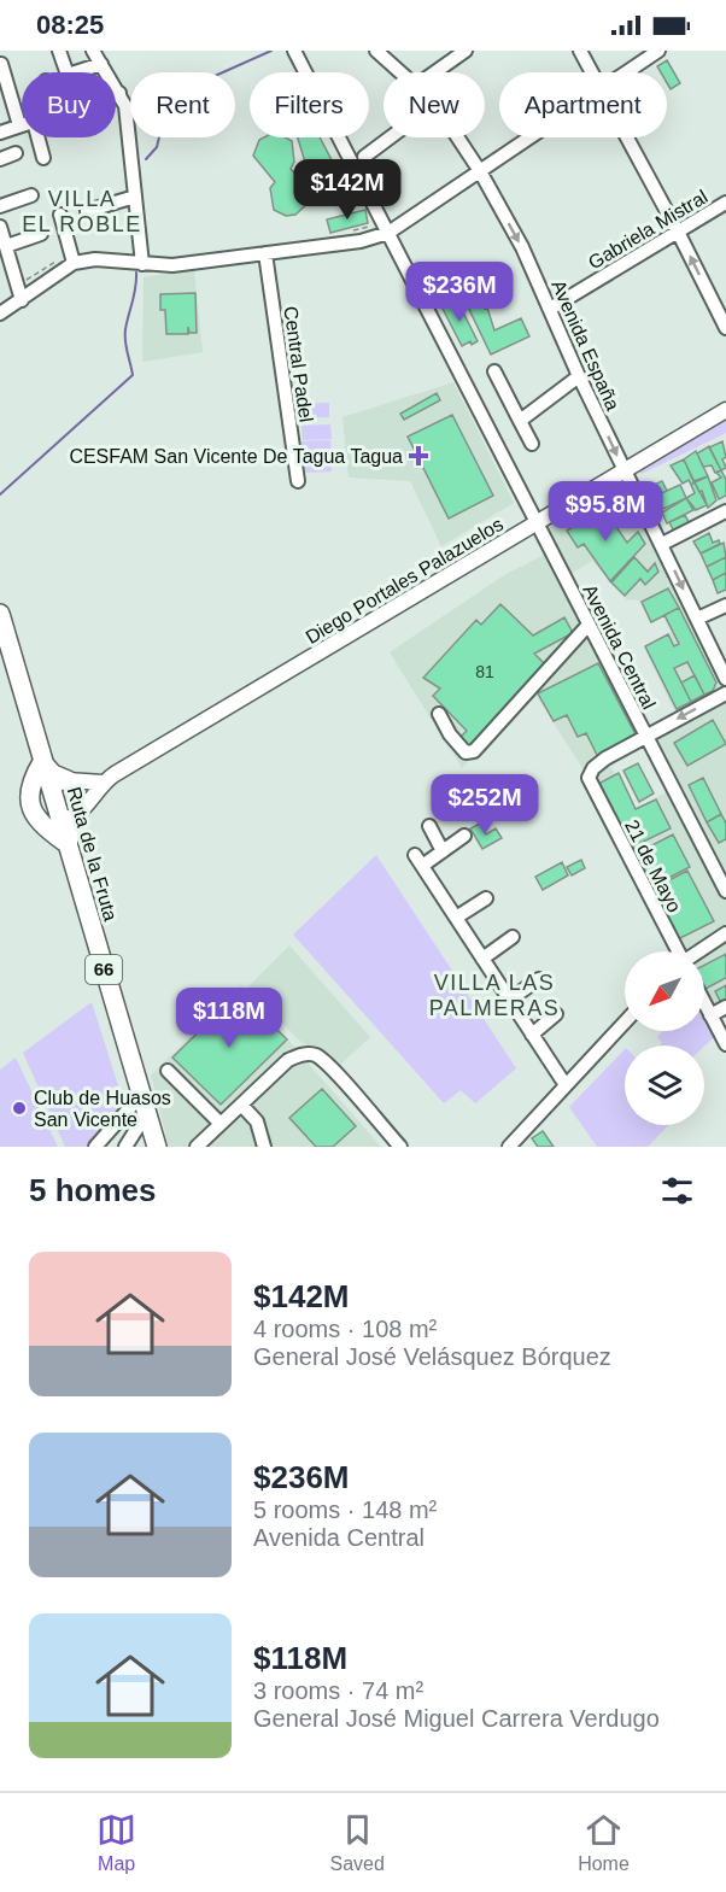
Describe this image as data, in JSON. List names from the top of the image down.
{
  "streets": {
    "highway": ["Ruta de la Fruta", "66"],
    "main road": ["Diego Portales Palazuelos"],
    "street": [
      "Gabriela Mistral",
      "Avenida España",
      "Central Padel",
      "Avenida Central",
      "21 de Mayo"
    ]
  },
  "crossings": [
    ["Gabriela Mistral", "Avenida España"],
    ["Avenida España", "Diego Portales Palazuelos"],
    ["Diego Portales Palazuelos", "Avenida Central"],
    ["Avenida Central", "21 de Mayo"]
  ],
  "one_way": ["Avenida España"],
  "districts": ["VILLA EL ROBLE", "VILLA LAS PALMERAS"],
  "places": {
    "health": ["CESFAM San Vicente De Tagua Tagua"],
    "other": ["Club de Huasos San Vicente"]
  },
  "house_numbers": ["81"],
  "north": "bottom left",
  "page": {
    "status": "08:25",
    "chip": [
      "Buy",
      "Rent",
      "Filters",
      "New",
      "Apartment"
    ],
    "price": [
      "$142M",
      "$236M",
      "$95.8M",
      "$252M",
      "$118M"
    ],
    "heading": "5 homes",
    "list": [
      {
        "name": "$142M",
        "note": "4 rooms · 108 m² · General José Velásquez Bórquez"
      },
      {
        "name": "$236M",
        "note": "5 rooms · 148 m² · Avenida Central"
      },
      {
        "name": "$118M",
        "note": "3 rooms · 74 m² · General José Miguel Carrera Verdugo"
      }
    ],
    "tabs": ["Map", "Saved", "Home"]
  }
}
